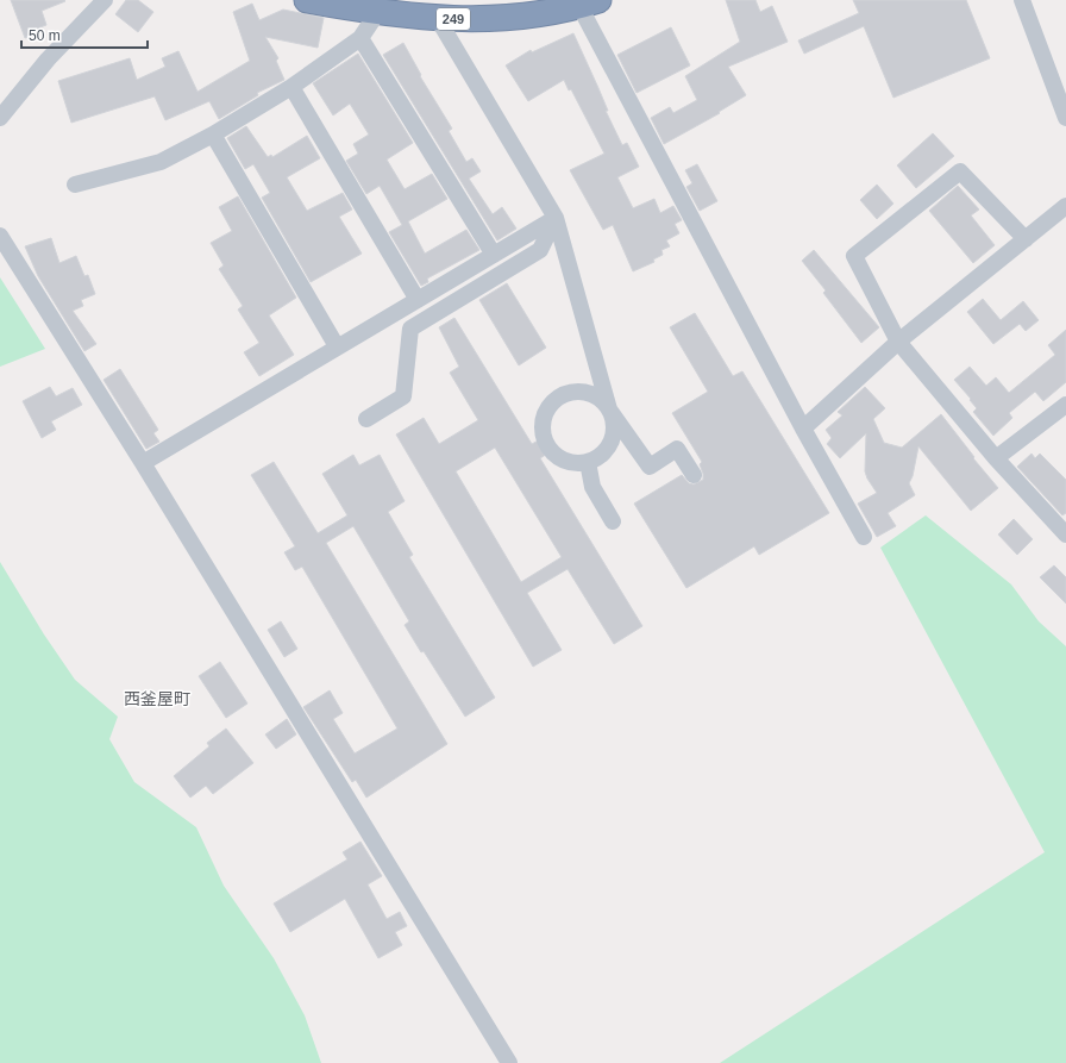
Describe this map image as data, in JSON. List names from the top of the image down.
{
  "streets": {
    "highway": ["249"]
  },
  "districts": ["西釜屋町"],
  "scale_bar": "50 m"
}
